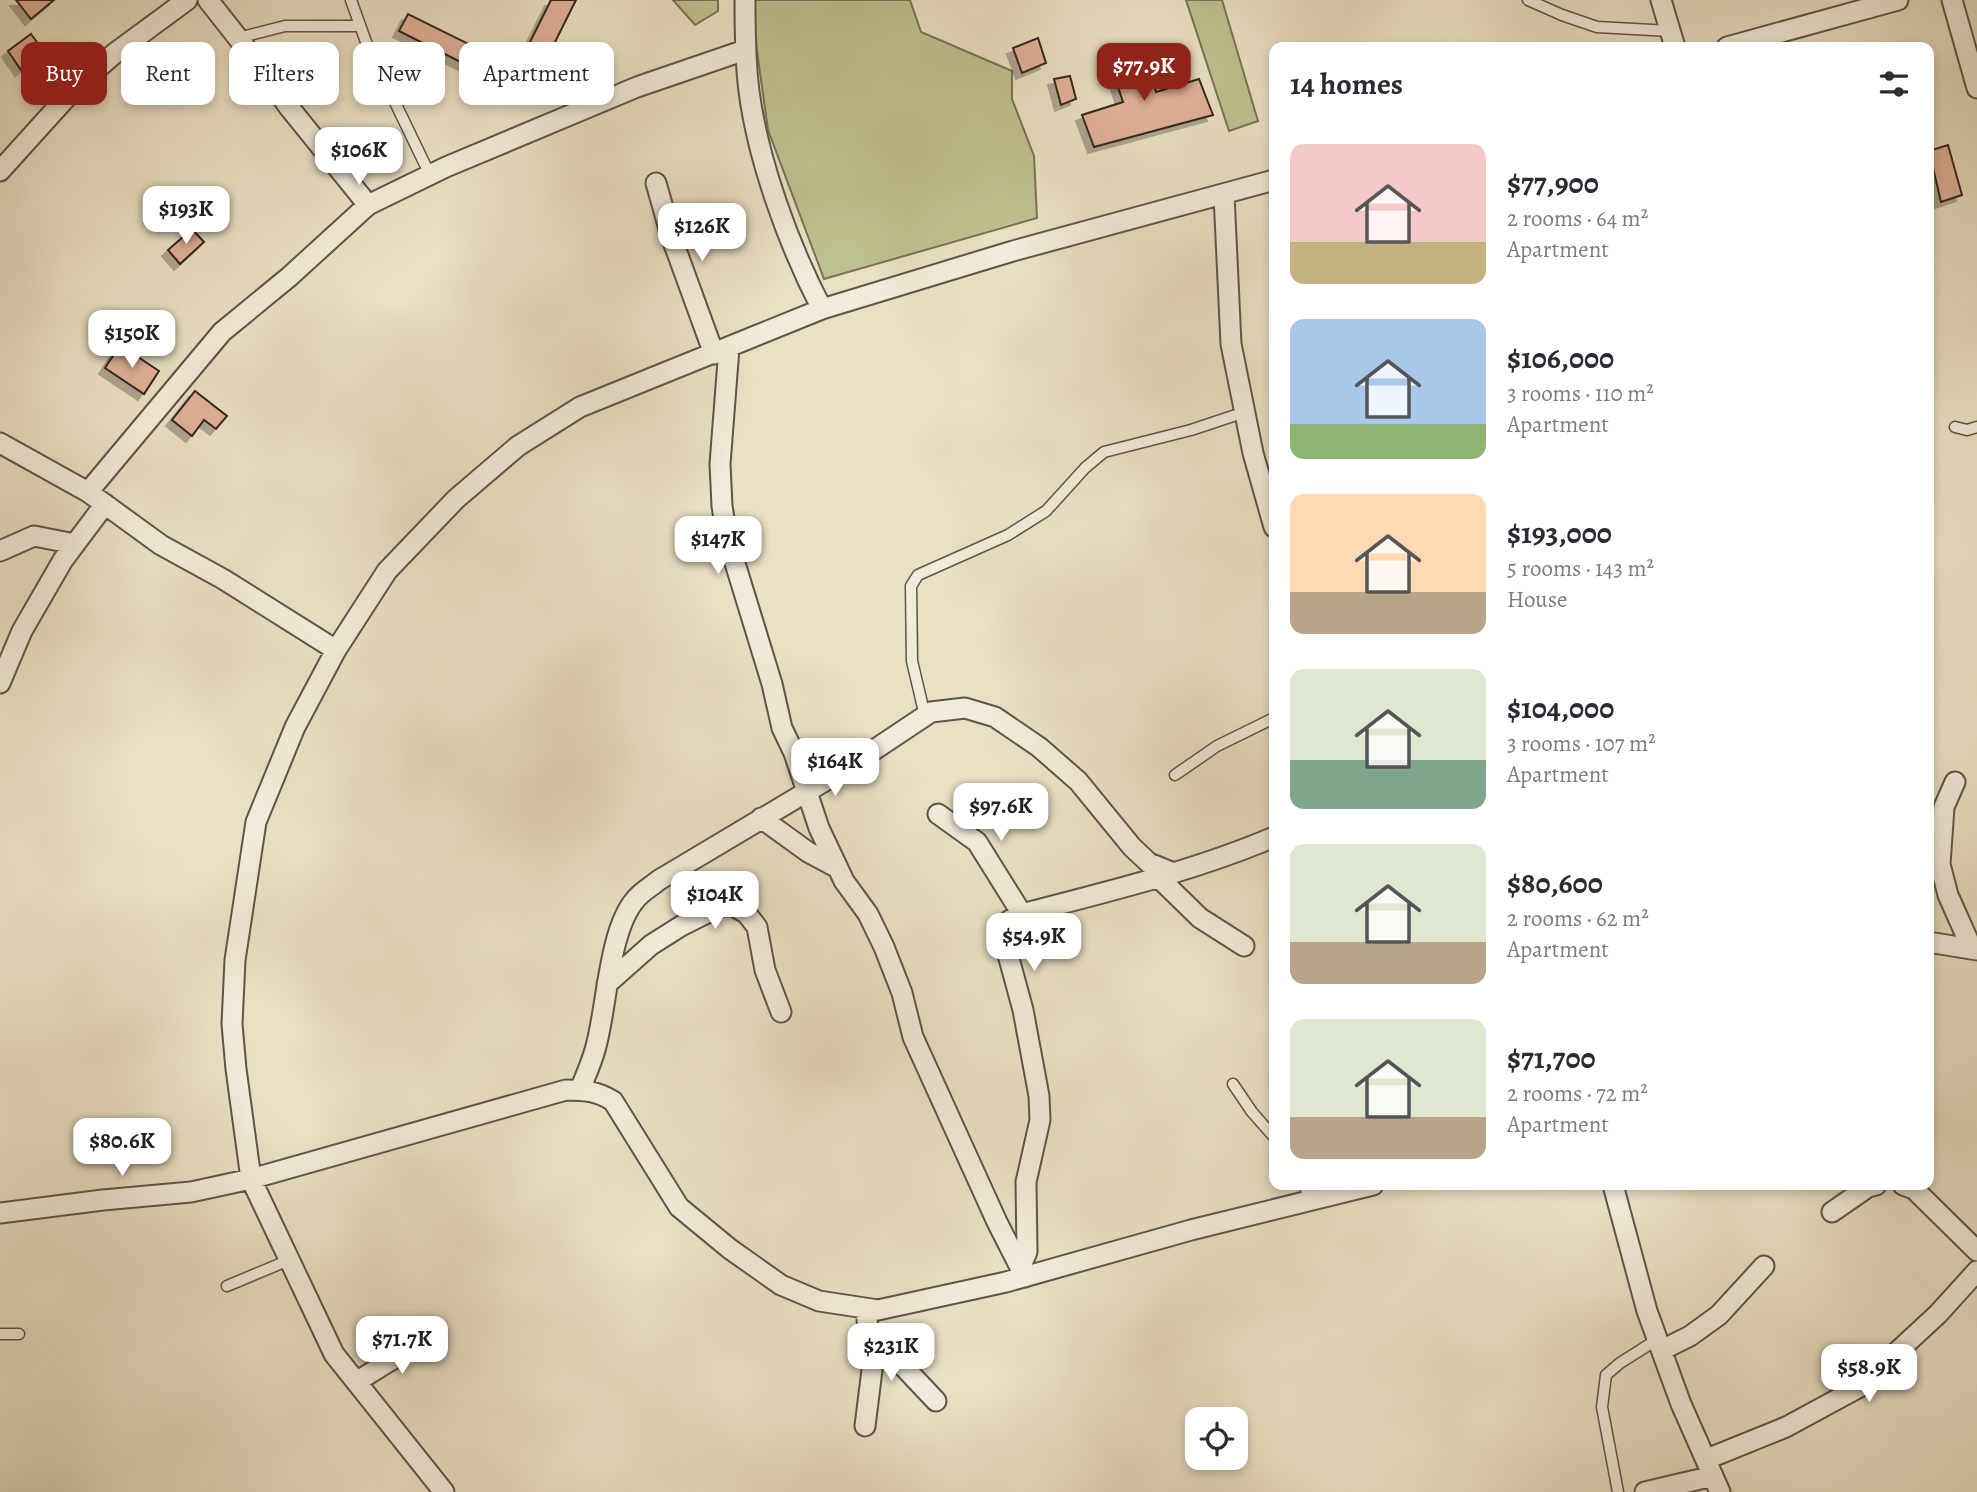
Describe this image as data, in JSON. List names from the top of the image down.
{
  "page": {
    "chip": [
      "Buy",
      "Rent",
      "Filters",
      "New",
      "Apartment"
    ],
    "heading": "14 homes",
    "price": [
      "$77.9K",
      "$106K",
      "$193K",
      "$126K",
      "$150K",
      "$147K",
      "$164K",
      "$97.6K",
      "$104K",
      "$54.9K",
      "$80.6K",
      "$71.7K",
      "$231K",
      "$58.9K"
    ],
    "list": [
      {
        "name": "$77,900",
        "note": "2 rooms · 64 m² · Apartment"
      },
      {
        "name": "$106,000",
        "note": "3 rooms · 110 m² · Apartment"
      },
      {
        "name": "$193,000",
        "note": "5 rooms · 143 m² · House"
      },
      {
        "name": "$104,000",
        "note": "3 rooms · 107 m² · Apartment"
      },
      {
        "name": "$80,600",
        "note": "2 rooms · 62 m² · Apartment"
      },
      {
        "name": "$71,700",
        "note": "2 rooms · 72 m² · Apartment"
      }
    ]
  }
}
